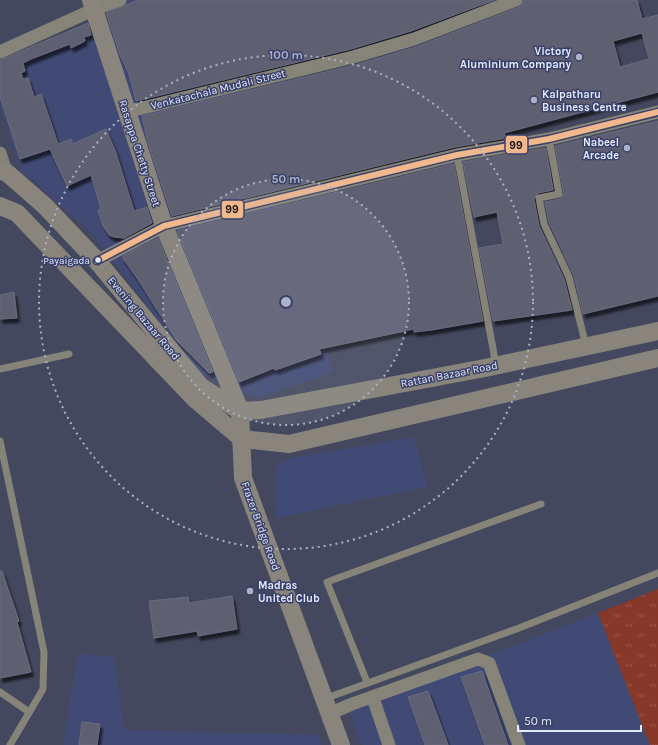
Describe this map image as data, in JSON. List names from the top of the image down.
{
  "streets": {
    "main road": [
      "Rasappa Chetty Street",
      "Evening Bazaar Road",
      "Rattan Bazaar Road",
      "Frazer Bridge Road"
    ],
    "street": ["Venkatachala Mudali Street"]
  },
  "crossings": [
    ["Venkatachala Mudali Street", "Rasappa Chetty Street"],
    ["Rasappa Chetty Street", "Evening Bazaar Road"],
    ["Rasappa Chetty Street", "Rattan Bazaar Road"],
    ["Rasappa Chetty Street", "Frazer Bridge Road"],
    ["Evening Bazaar Road", "Rattan Bazaar Road"],
    ["Evening Bazaar Road", "Frazer Bridge Road"]
  ],
  "places": [
    "Victory Aluminium Company",
    "Kalpatharu Business Centre",
    "Nabeel Arcade",
    "Payaigada",
    "Madras United Club"
  ],
  "lines": ["transit line 99"],
  "scale_bar": "50 m",
  "rings": ["100 m", "50 m"]
}
